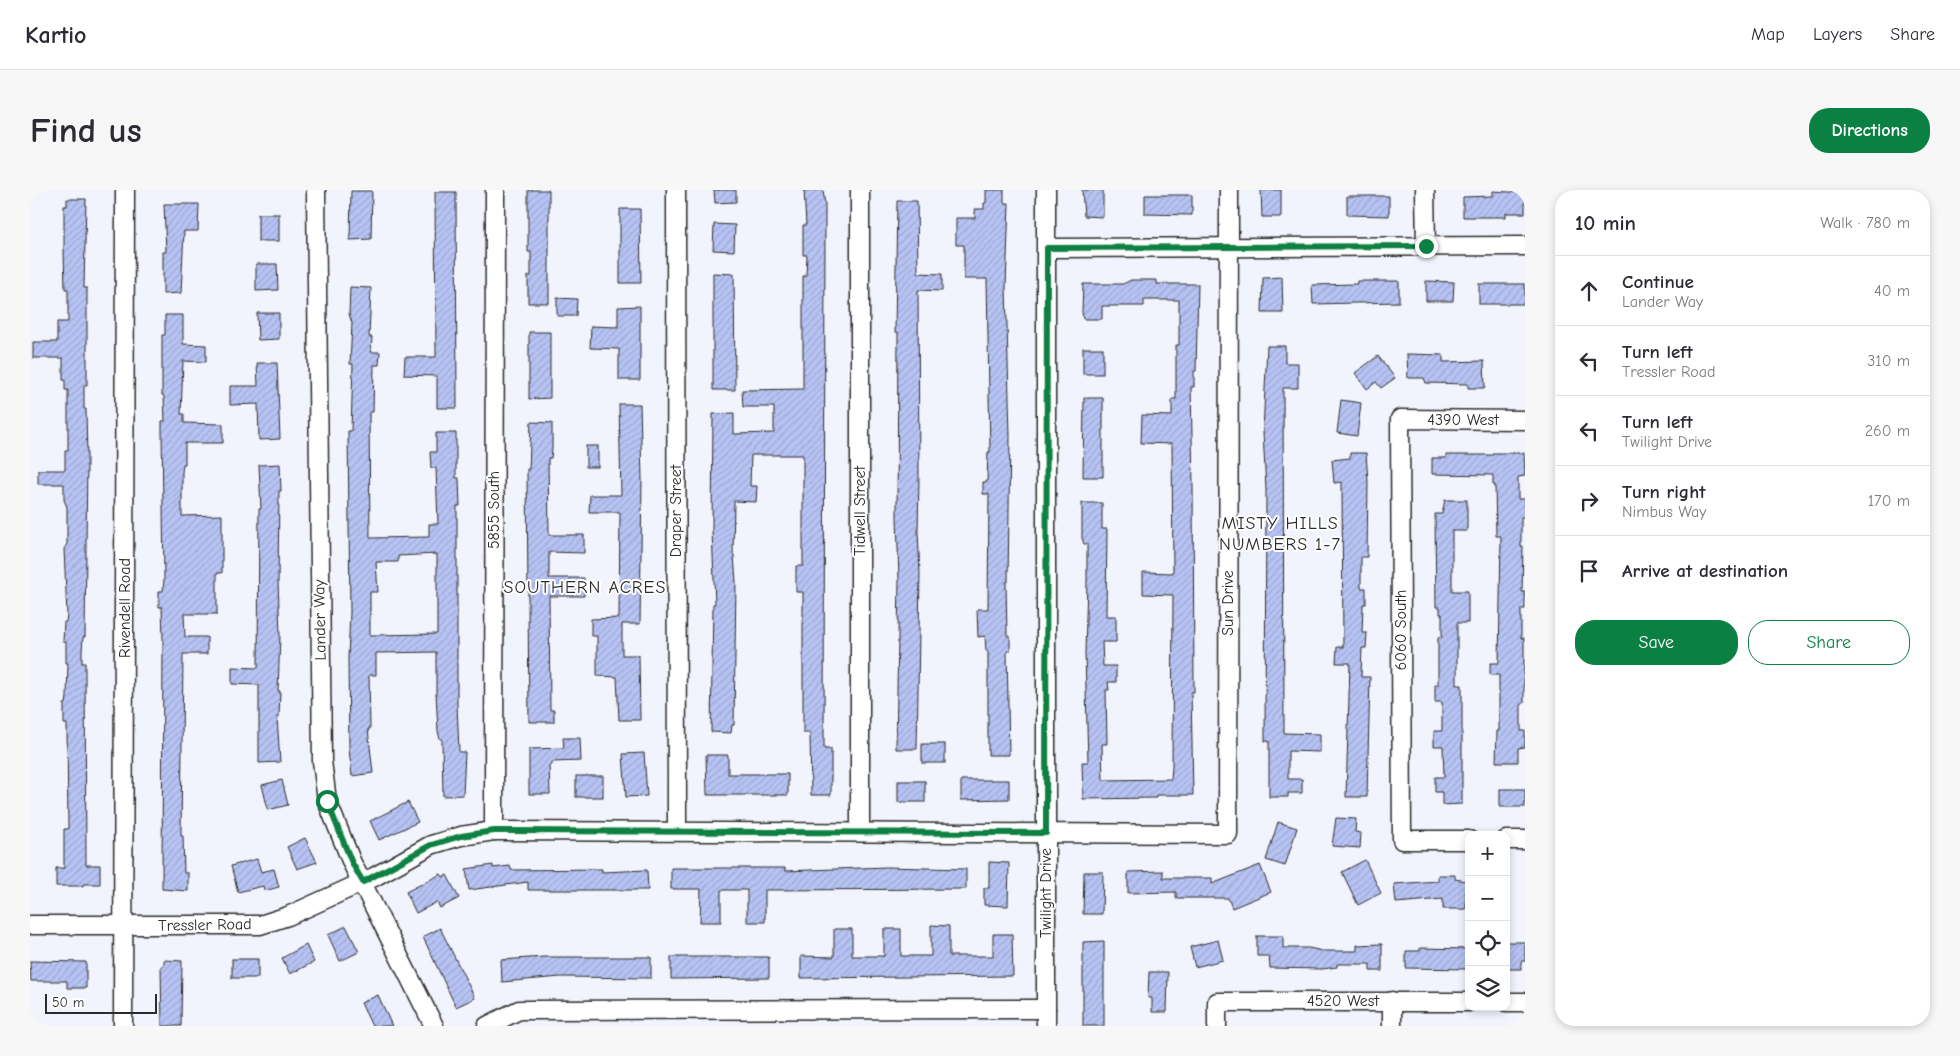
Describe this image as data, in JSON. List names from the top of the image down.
{
  "streets": {
    "street": [
      "4390 West",
      "5855 South",
      "Draper Street",
      "Tidwell Street",
      "Sun Drive",
      "Rivendell Road",
      "Lander Way",
      "6060 South",
      "Twilight Drive",
      "Tressler Road",
      "4520 West"
    ]
  },
  "crossings": [
    ["4390 West", "6060 South"],
    ["5855 South", "Tressler Road"],
    ["Draper Street", "Tressler Road"],
    ["Tidwell Street", "Tressler Road"],
    ["Sun Drive", "Twilight Drive"],
    ["Sun Drive", "Tressler Road"],
    ["Rivendell Road", "Tressler Road"],
    ["Lander Way", "Tressler Road"],
    ["Twilight Drive", "Tressler Road"]
  ],
  "districts": ["MISTY HILLS NUMBERS 1-7", "SOUTHERN ACRES"],
  "scale_bar": "50 m",
  "page": {
    "header": "Kartio",
    "nav": ["Map", "Layers", "Share"],
    "buttons": [
      "Directions",
      ["Save", "Share"]
    ],
    "title": "Find us",
    "heading": ["10 min", "Walk · 780 m"],
    "list": [
      ["Continue", "Lander Way", "40 m"],
      ["Turn left", "Tressler Road", "310 m"],
      ["Turn left", "Twilight Drive", "260 m"],
      ["Turn right", "Nimbus Way", "170 m"],
      "Arrive at destination"
    ],
    "map_buttons": ["+", "−"],
    "scale": "50 m"
  }
}
